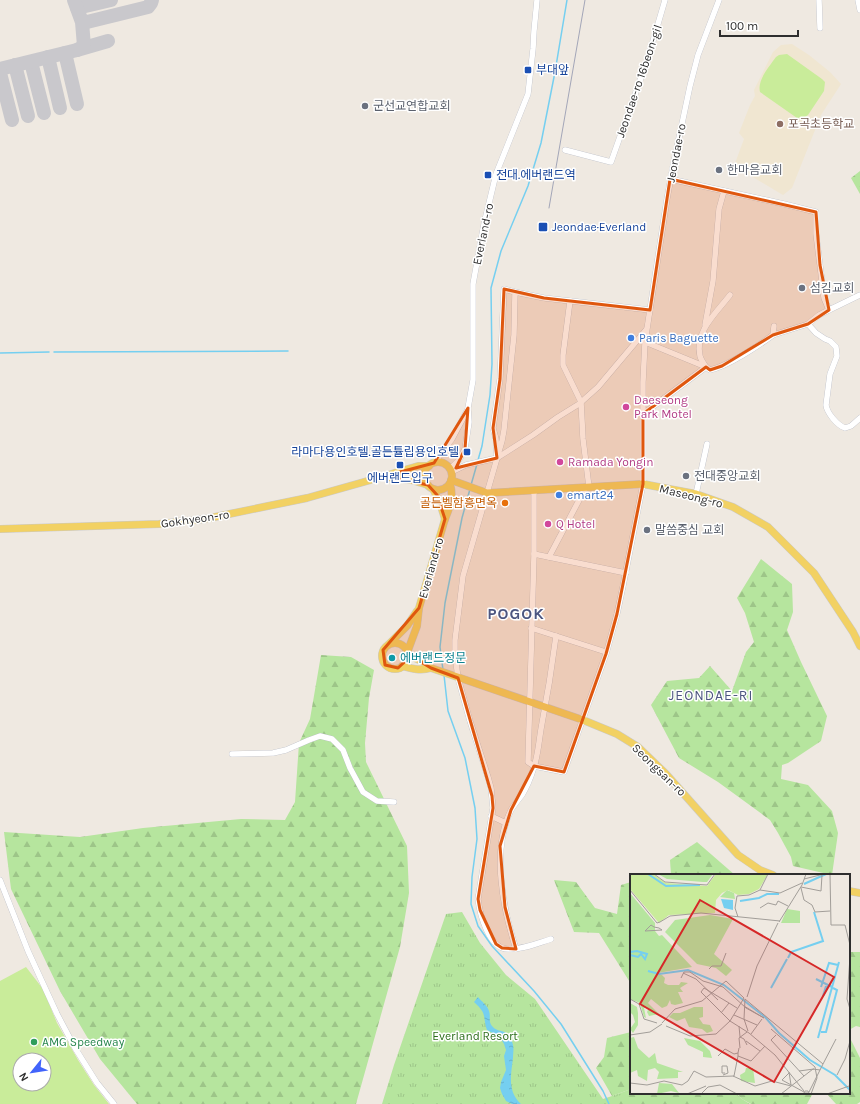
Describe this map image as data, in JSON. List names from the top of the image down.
{
  "streets": {
    "main road": [
      "Everland-ro",
      "Maseong-ro",
      "Gokhyeon-ro",
      "Seongsan-ro"
    ],
    "street": ["Jeondae-ro 16beon-gil", "Jeondae-ro"]
  },
  "crossings": [
    ["Jeondae-ro", "Maseong-ro"],
    ["Jeondae-ro", "Seongsan-ro"],
    ["Everland-ro", "Gokhyeon-ro"]
  ],
  "districts": ["POGOK", "JEONDAE-RI"],
  "parks": ["Everland Resort"],
  "places": {
    "transit": [
      "부대앞",
      "전대.에버랜드역",
      "Jeondae·Everland",
      "라마다용인호텔.골든튤립용인호텔",
      "에버랜드입구"
    ],
    "other": [
      "군선교연합교회",
      "포곡초등학교",
      "한마음교회",
      "섬김교회",
      "Paris Baguette",
      "Daeseong Park Motel",
      "Ramada Yongin",
      "전대중앙교회",
      "emart24",
      "골든벨함흥면옥",
      "Q Hotel",
      "말씀중심 교회",
      "에버랜드정문",
      "AMG Speedway"
    ]
  },
  "scale_bar": "100 m",
  "north": "bottom left"
}
